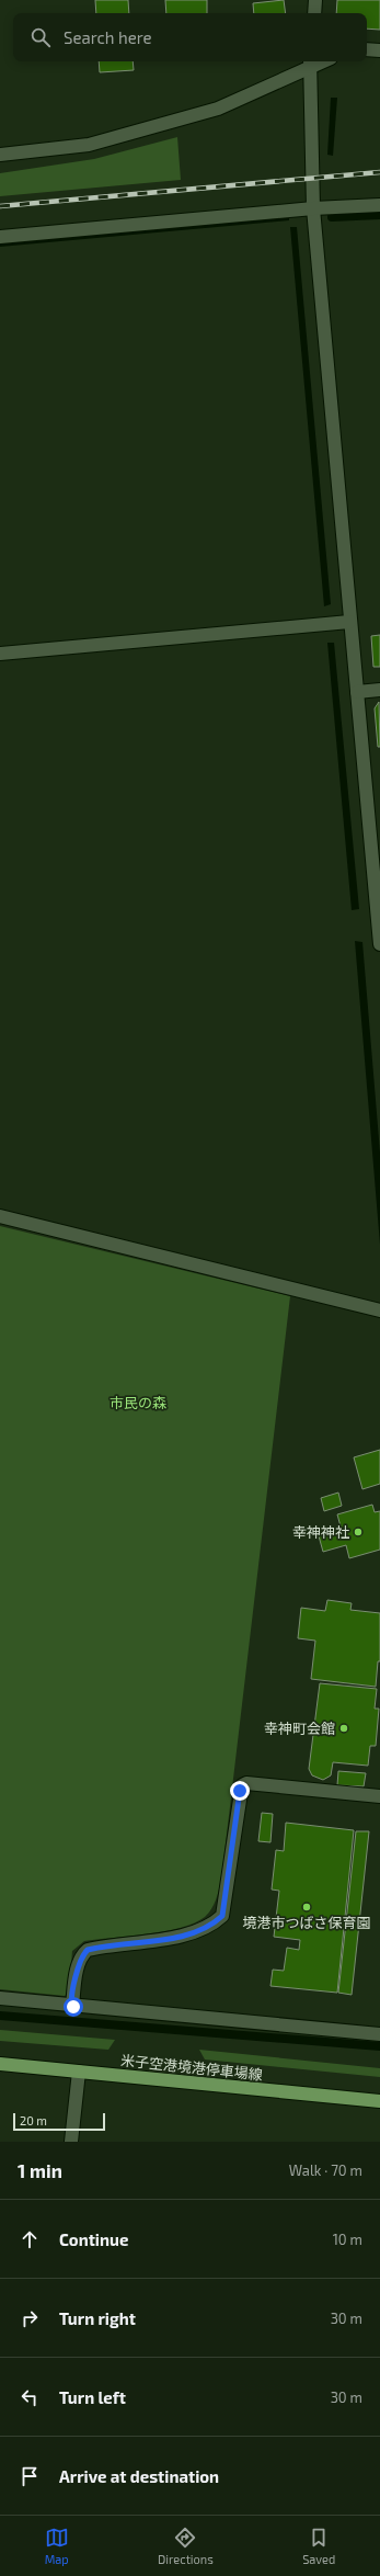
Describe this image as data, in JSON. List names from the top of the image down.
{
  "streets": {
    "main road": ["米子空港境港停車場線"]
  },
  "parks": ["市民の森"],
  "places": ["幸神神社", "幸神町会館", "境港市つばさ保育園"],
  "scale_bar": "20 m",
  "page": {
    "search": "Search here",
    "scale": "20 m",
    "heading": ["1 min", "Walk · 70 m"],
    "list": [
      ["Continue", "10 m"],
      ["Turn right", "30 m"],
      ["Turn left", "30 m"],
      "Arrive at destination"
    ],
    "nav": ["Map", "Directions", "Saved"]
  }
}
